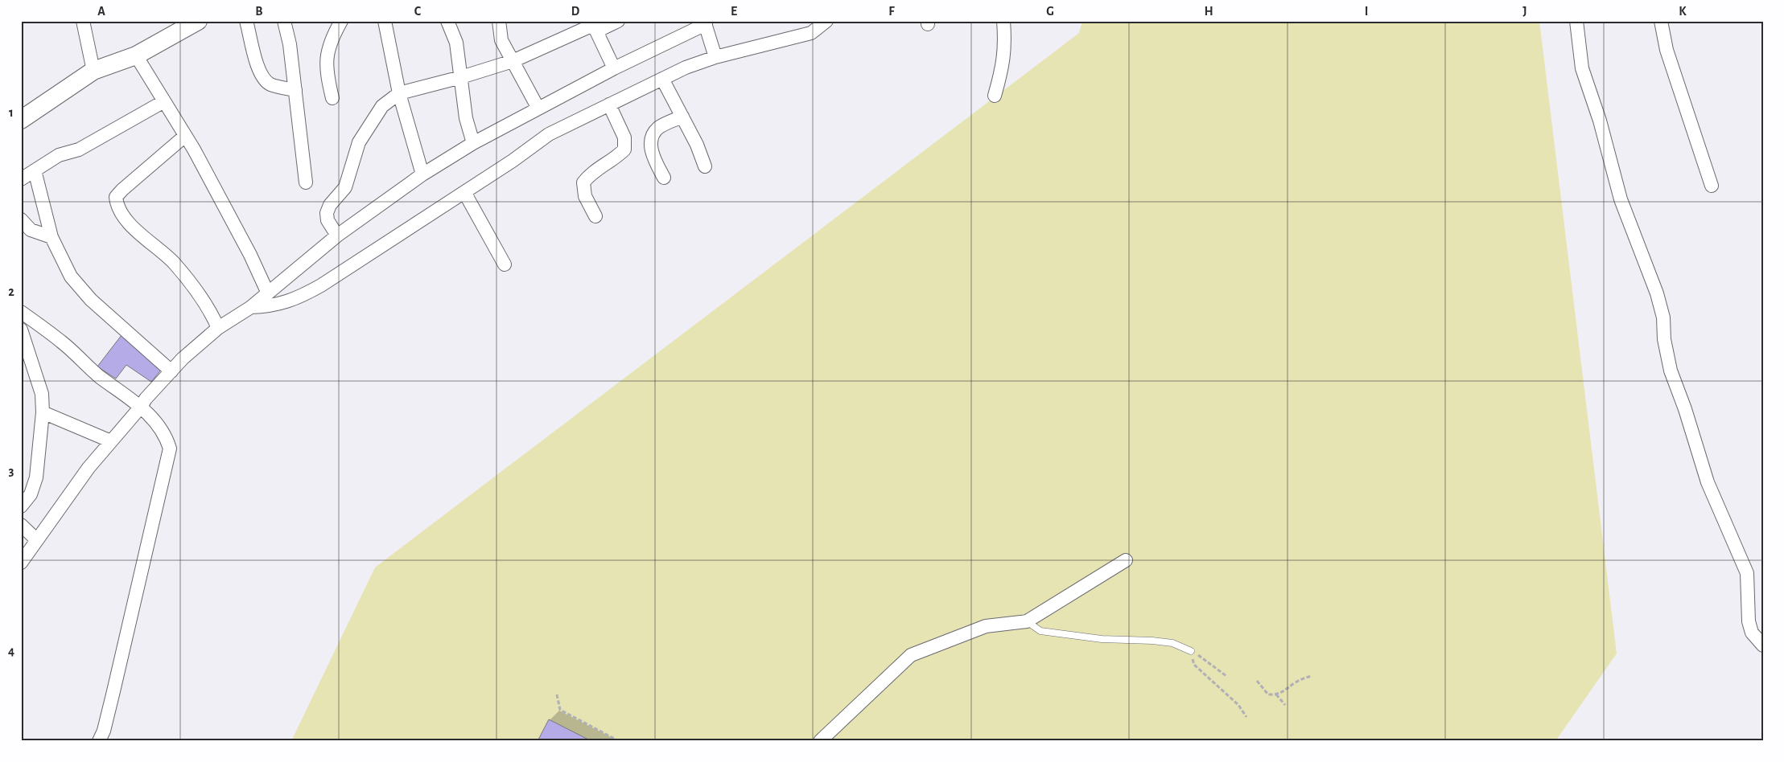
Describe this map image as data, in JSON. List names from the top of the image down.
{
  "grid": {
    "columns": [
      "A",
      "B",
      "C",
      "D",
      "E",
      "F",
      "G",
      "H",
      "I",
      "J",
      "K"
    ],
    "rows": [
      "1",
      "2",
      "3",
      "4"
    ]
  }
}
